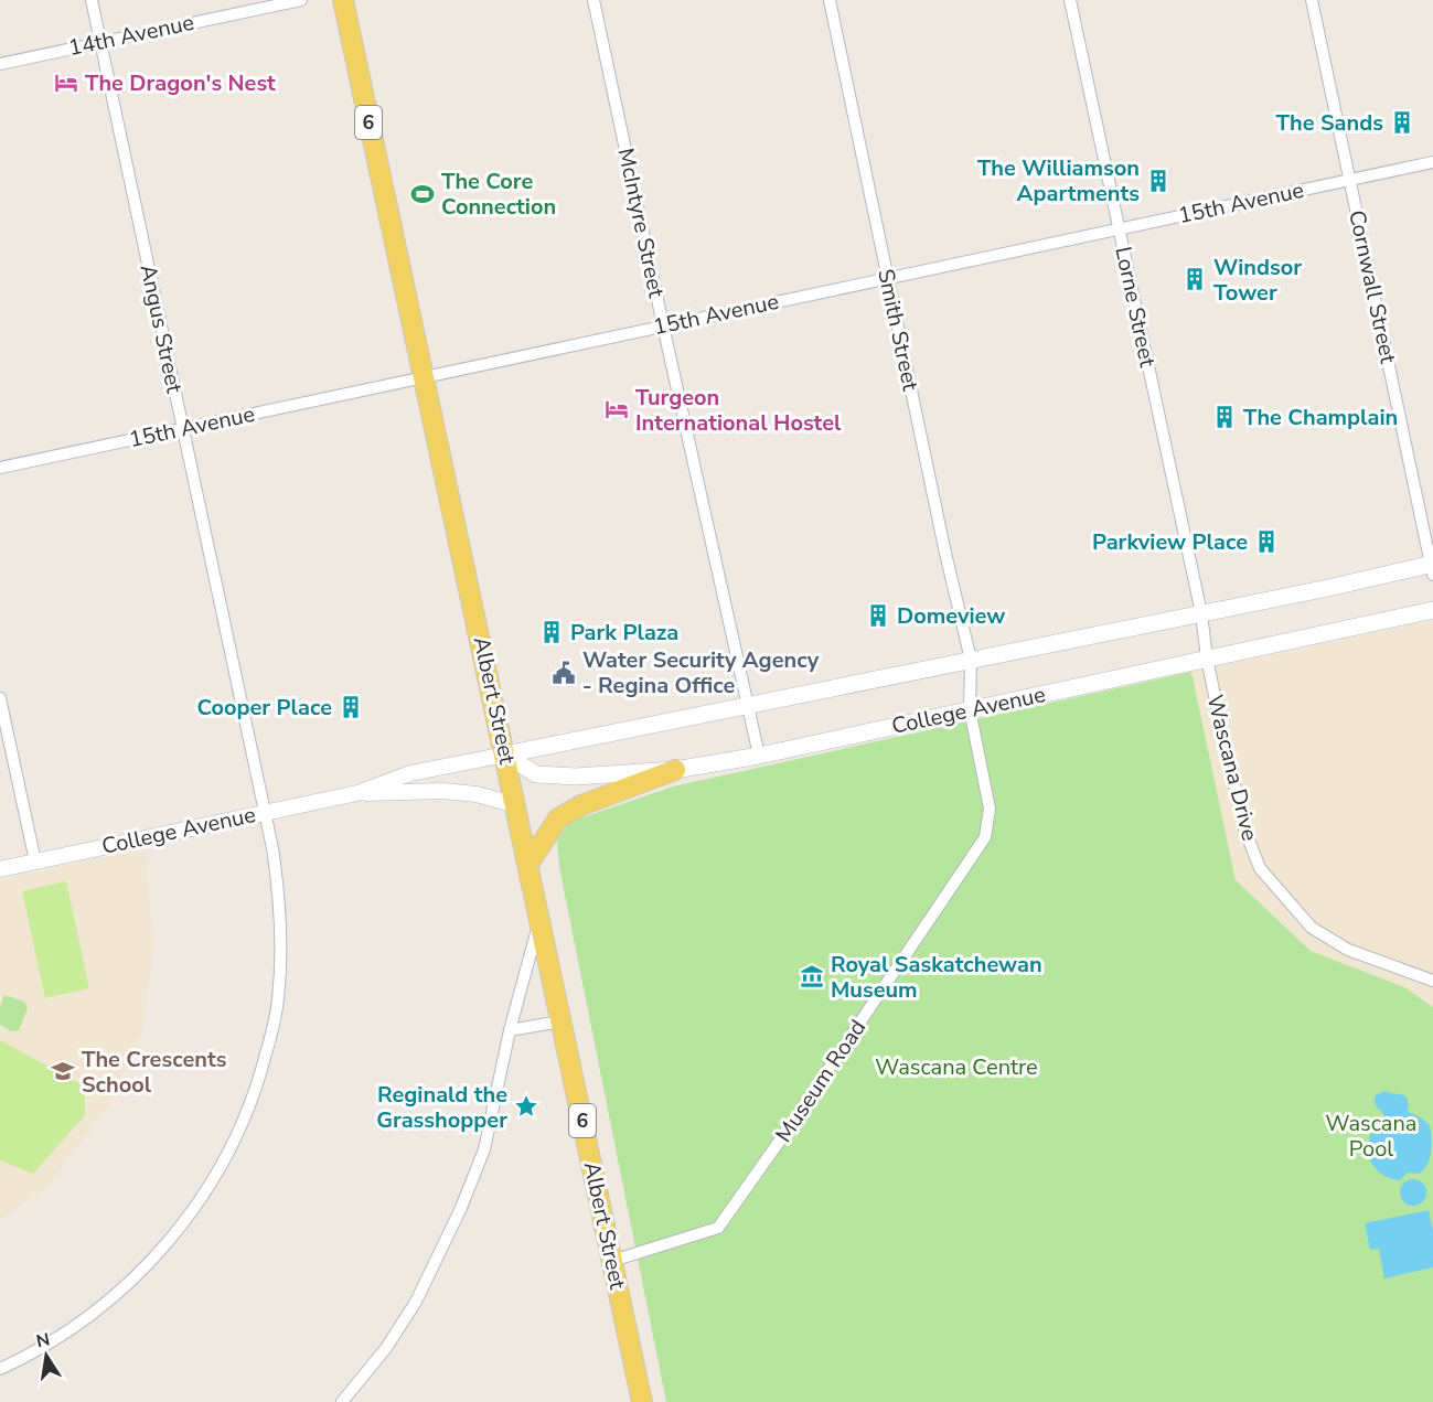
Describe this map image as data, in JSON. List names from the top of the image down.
{
  "streets": {
    "main road": ["6", "Albert Street", "College Avenue"],
    "street": [
      "14th Avenue",
      "15th Avenue",
      "McIntyre Street",
      "Cornwall Street",
      "Lorne Street",
      "Angus Street",
      "Smith Street",
      "Wascana Drive",
      "Museum Road"
    ]
  },
  "crossings": [
    ["14th Avenue", "Angus Street"],
    ["15th Avenue", "McIntyre Street"],
    ["15th Avenue", "Cornwall Street"],
    ["15th Avenue", "Lorne Street"],
    ["15th Avenue", "Angus Street"],
    ["15th Avenue", "Smith Street"],
    ["15th Avenue", "Albert Street"],
    ["McIntyre Street", "College Avenue"],
    ["Cornwall Street", "College Avenue"],
    ["Lorne Street", "College Avenue"],
    ["Lorne Street", "Wascana Drive"],
    ["Angus Street", "College Avenue"],
    ["Smith Street", "College Avenue"],
    ["Smith Street", "Museum Road"],
    ["Albert Street", "College Avenue"],
    ["Albert Street", "Museum Road"],
    ["College Avenue", "Wascana Drive"],
    ["College Avenue", "Museum Road"]
  ],
  "parks": ["Wascana Centre", "Wascana Pool"],
  "places": {
    "hotel": ["The Dragon's Nest", "Turgeon International Hostel"],
    "building": [
      "The Sands",
      "The Williamson Apartments",
      "Windsor Tower",
      "The Champlain",
      "Parkview Place",
      "Domeview",
      "Park Plaza",
      "Cooper Place"
    ],
    "sports": ["The Core Connection"],
    "public building": ["Water Security Agency - Regina Office"],
    "museum": ["Royal Saskatchewan Museum"],
    "school or university": ["The Crescents School"],
    "place": ["Reginald the Grasshopper"]
  },
  "north": "top"
}
